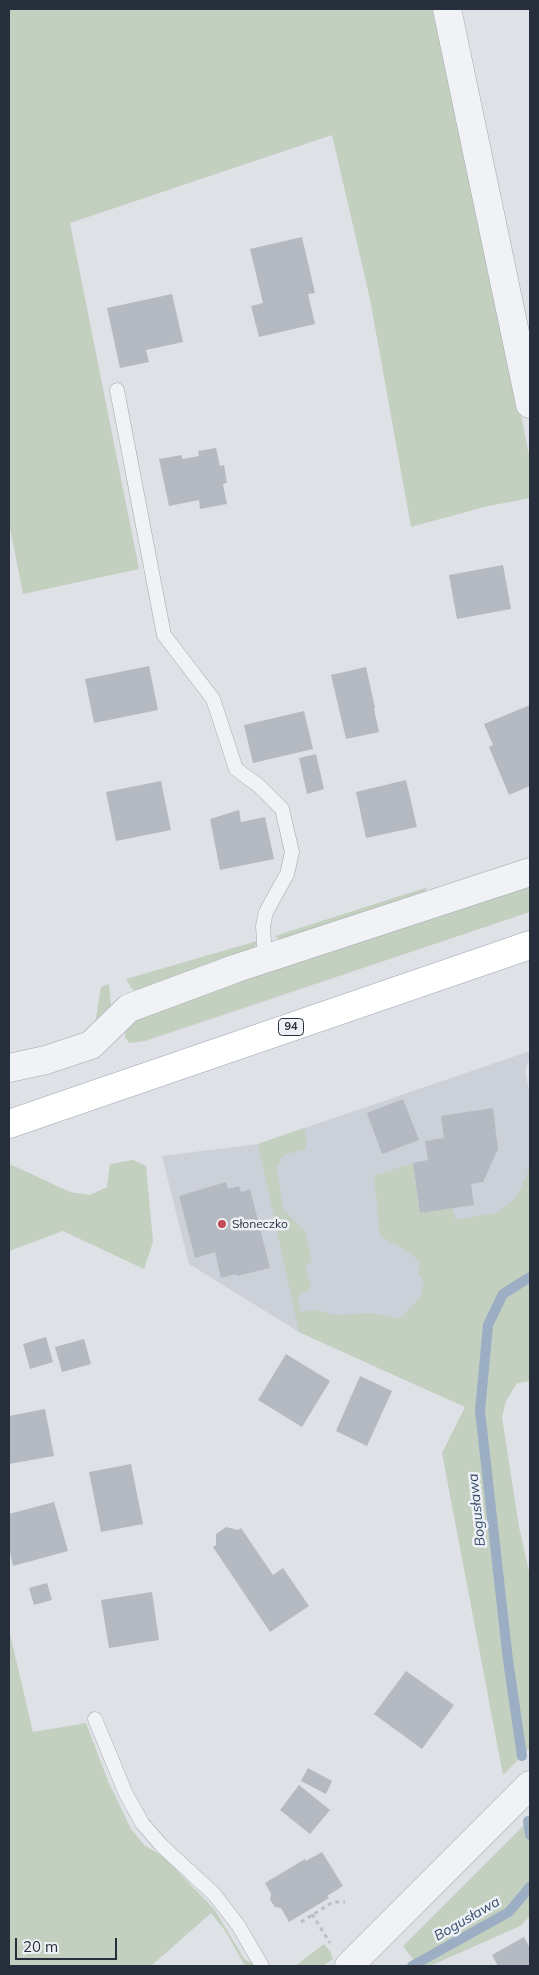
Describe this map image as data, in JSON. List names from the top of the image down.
{
  "streets": {
    "main road": ["94"]
  },
  "water": ["Bogusława"],
  "places": ["Słoneczko"],
  "scale_bar": "20 m"
}
